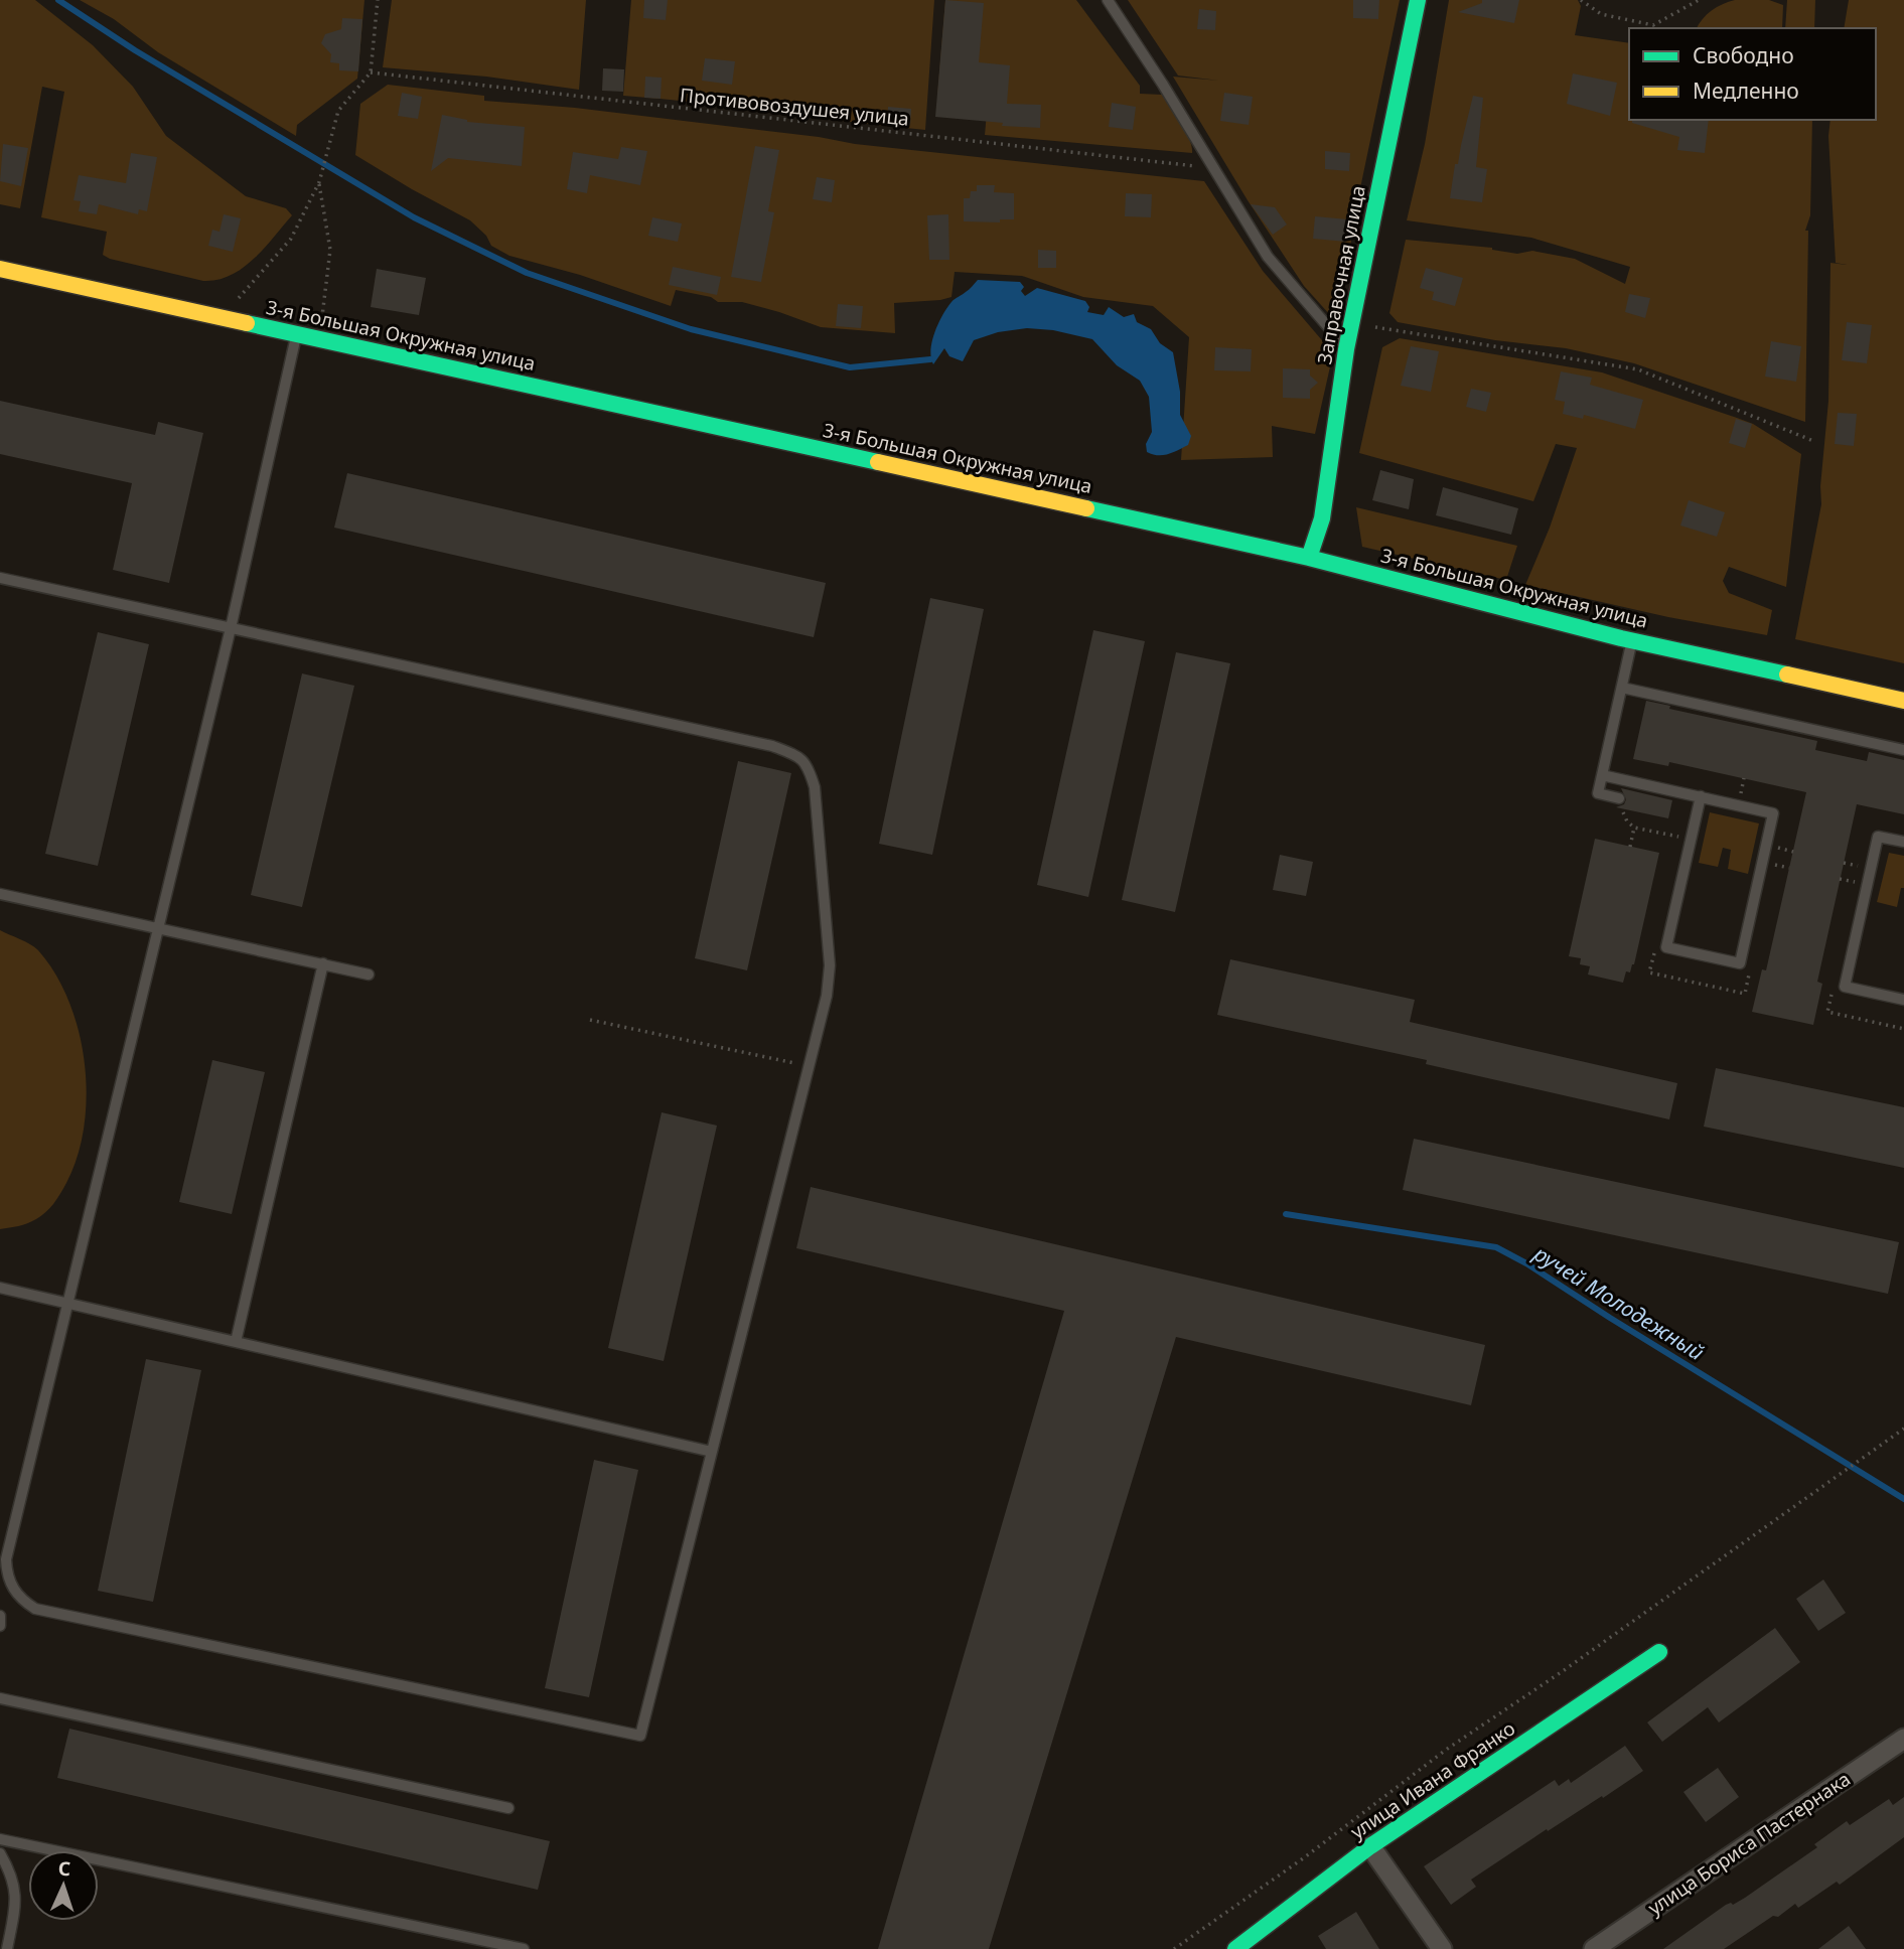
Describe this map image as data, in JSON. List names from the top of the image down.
{
  "streets": {
    "street": [
      "Заправочная улица",
      "3-я Большая Окружная улица",
      "улица Ивана Франко",
      "улица Бориса Пастернака"
    ],
    "path": ["Противовоздушея улица"]
  },
  "crossings": [
    ["Заправочная улица", "3-я Большая Окружная улица"]
  ],
  "water": ["ручей Молодежный"],
  "legend": ["Свободно", "Медленно"],
  "north": "top"
}
